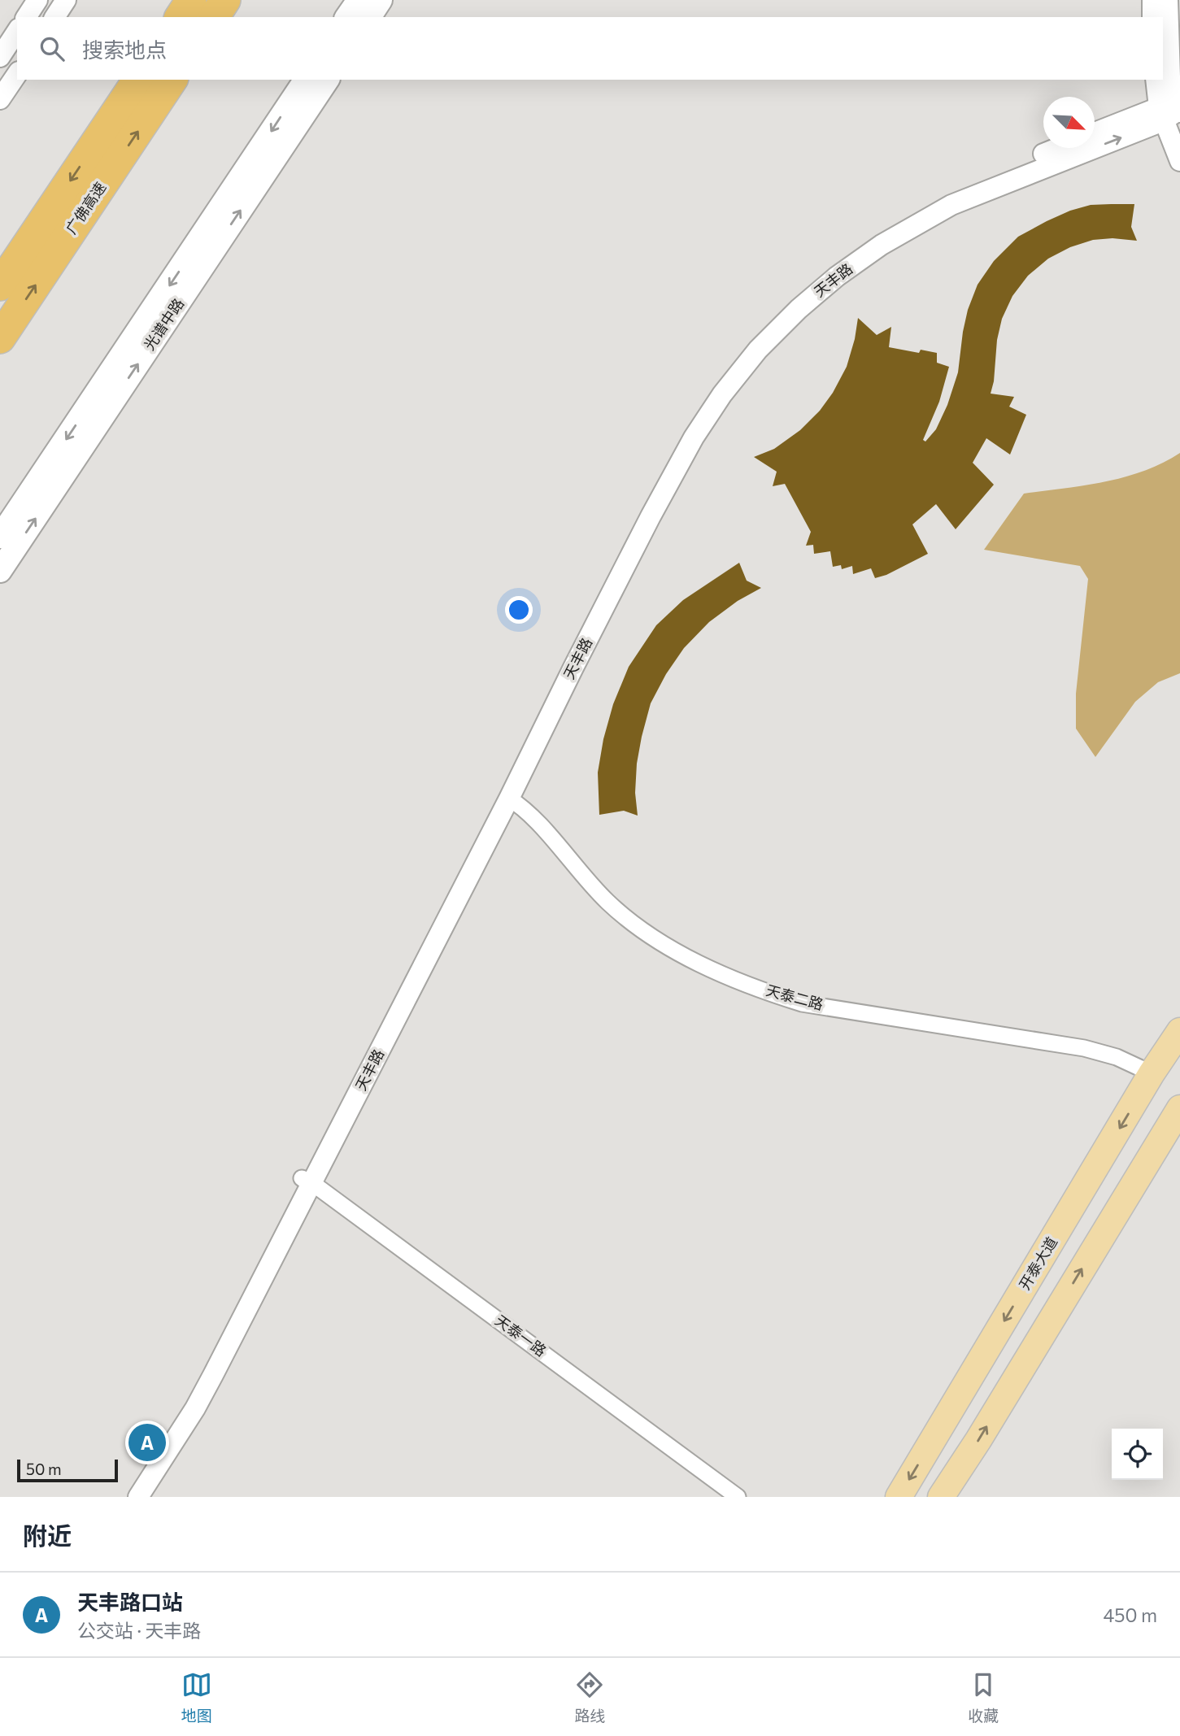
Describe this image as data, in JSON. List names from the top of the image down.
{
  "streets": {
    "highway": ["广佛高速"],
    "main road": ["光谱中路", "开泰大道"],
    "street": ["天丰路", "天泰二路", "天泰一路"]
  },
  "crossings": [
    ["天丰路", "天泰二路"],
    ["天丰路", "天泰一路"],
    ["天泰二路", "开泰大道"]
  ],
  "scale_bar": "50 m",
  "north": "bottom right",
  "page": {
    "search": "搜索地点",
    "pins": "A",
    "scale": "50 m",
    "heading": "附近",
    "list": [
      {
        "mark": "A",
        "name": "天丰路口站",
        "note": "公交站 · 天丰路",
        "value": "450 m"
      }
    ],
    "nav": ["地图", "路线", "收藏"]
  }
}
